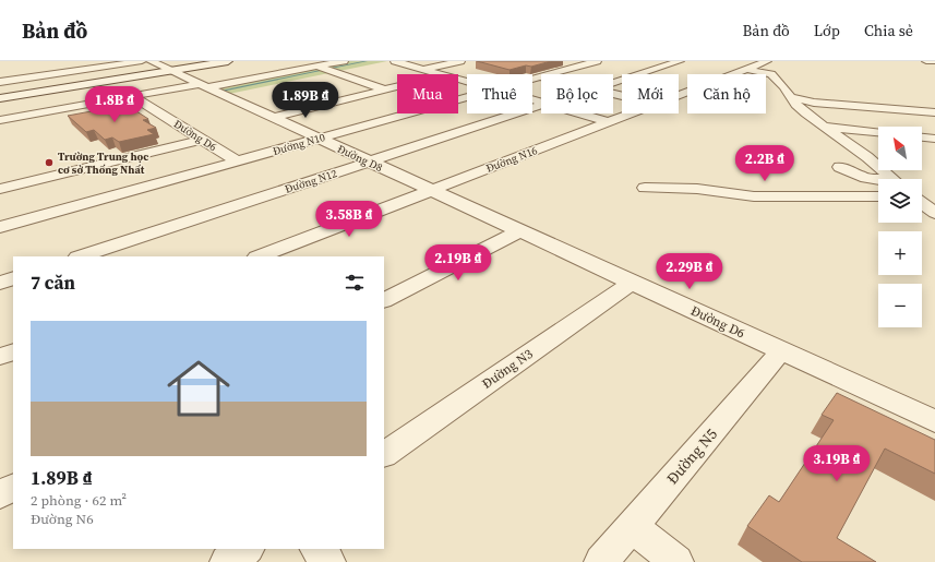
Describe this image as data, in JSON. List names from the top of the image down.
{
  "streets": {
    "street": [
      "Đường D6",
      "Đường N10",
      "Đường D8",
      "Đường N16",
      "Đường N12",
      "Đường N3",
      "Đường N5"
    ]
  },
  "crossings": [
    ["Đường D6", "Đường N10"],
    ["Đường D6", "Đường D8"],
    ["Đường D6", "Đường N16"],
    ["Đường D6", "Đường N3"],
    ["Đường D6", "Đường N5"],
    ["Đường N10", "Đường D8"],
    ["Đường D8", "Đường N16"],
    ["Đường D8", "Đường N12"]
  ],
  "places": ["Trường Trung học cơ sở Thống Nhất"],
  "north": "top left",
  "page": {
    "header": "Bản đồ",
    "nav": ["Bản đồ", "Lớp", "Chia sẻ"],
    "chip": [
      "Mua",
      "Thuê",
      "Bộ lọc",
      "Mới",
      "Căn hộ"
    ],
    "price": [
      "1.89B ₫",
      "1.8B ₫",
      "2.2B ₫",
      "3.58B ₫",
      "2.19B ₫",
      "2.29B ₫",
      "3.19B ₫"
    ],
    "map_buttons": ["+", "−"],
    "heading": "7 căn",
    "list": [
      {
        "name": "1.89B ₫",
        "note": "2 phòng · 62 m² · Đường N6"
      }
    ]
  }
}
